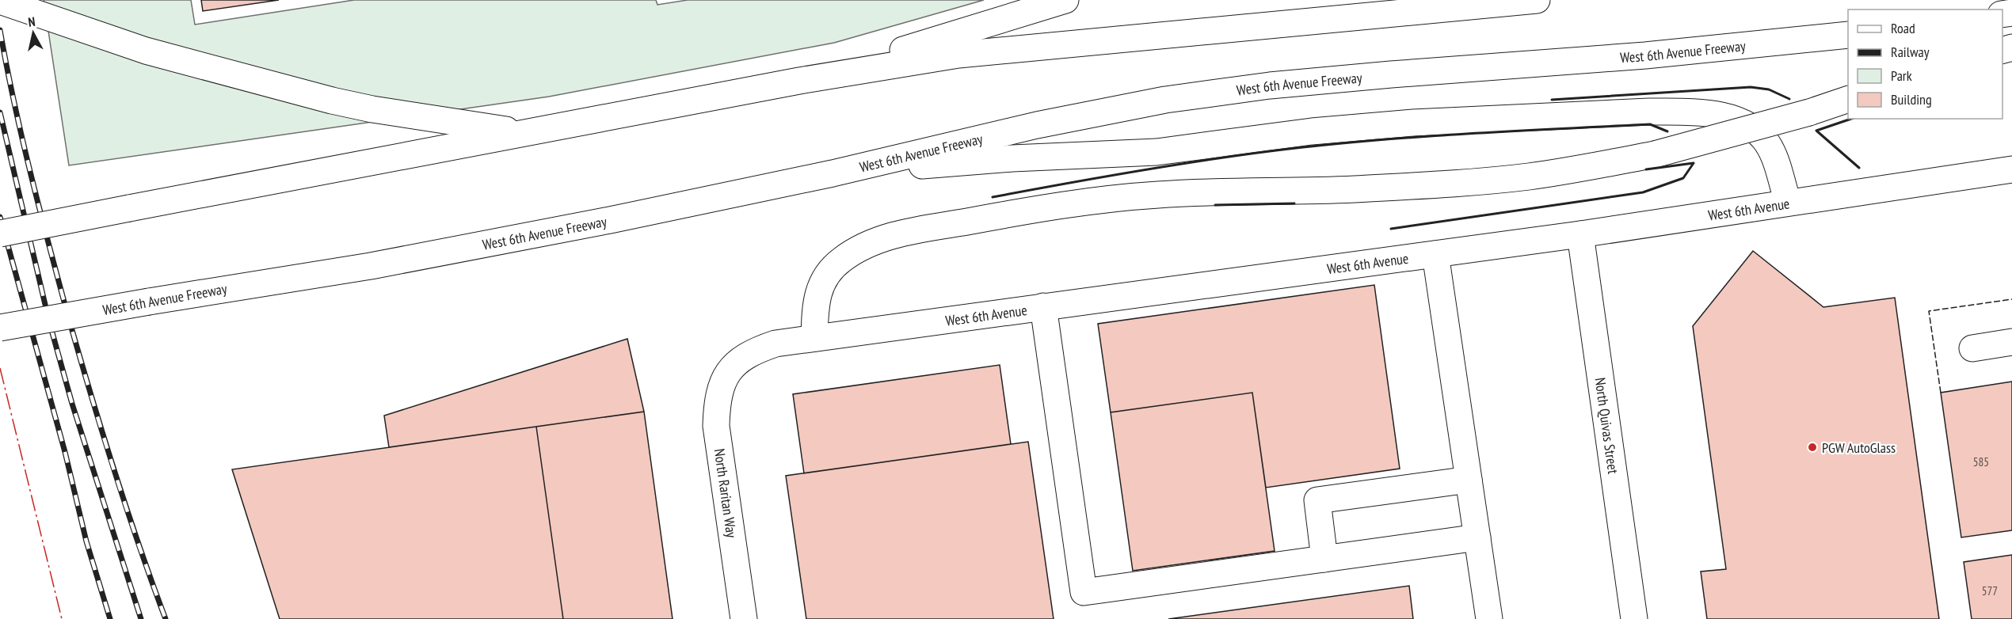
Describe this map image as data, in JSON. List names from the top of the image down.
{
  "streets": {
    "main road": [
      "West 6th Avenue Freeway",
      "West 6th Avenue",
      "North Quivas Street",
      "North Raritan Way"
    ]
  },
  "crossings": [
    ["West 6th Avenue", "North Quivas Street"],
    ["West 6th Avenue", "North Raritan Way"]
  ],
  "places": ["PGW AutoGlass"],
  "house_numbers": ["585", "577"],
  "legend": [
    "Road",
    "Railway",
    "Park",
    "Building"
  ],
  "north": "top"
}
